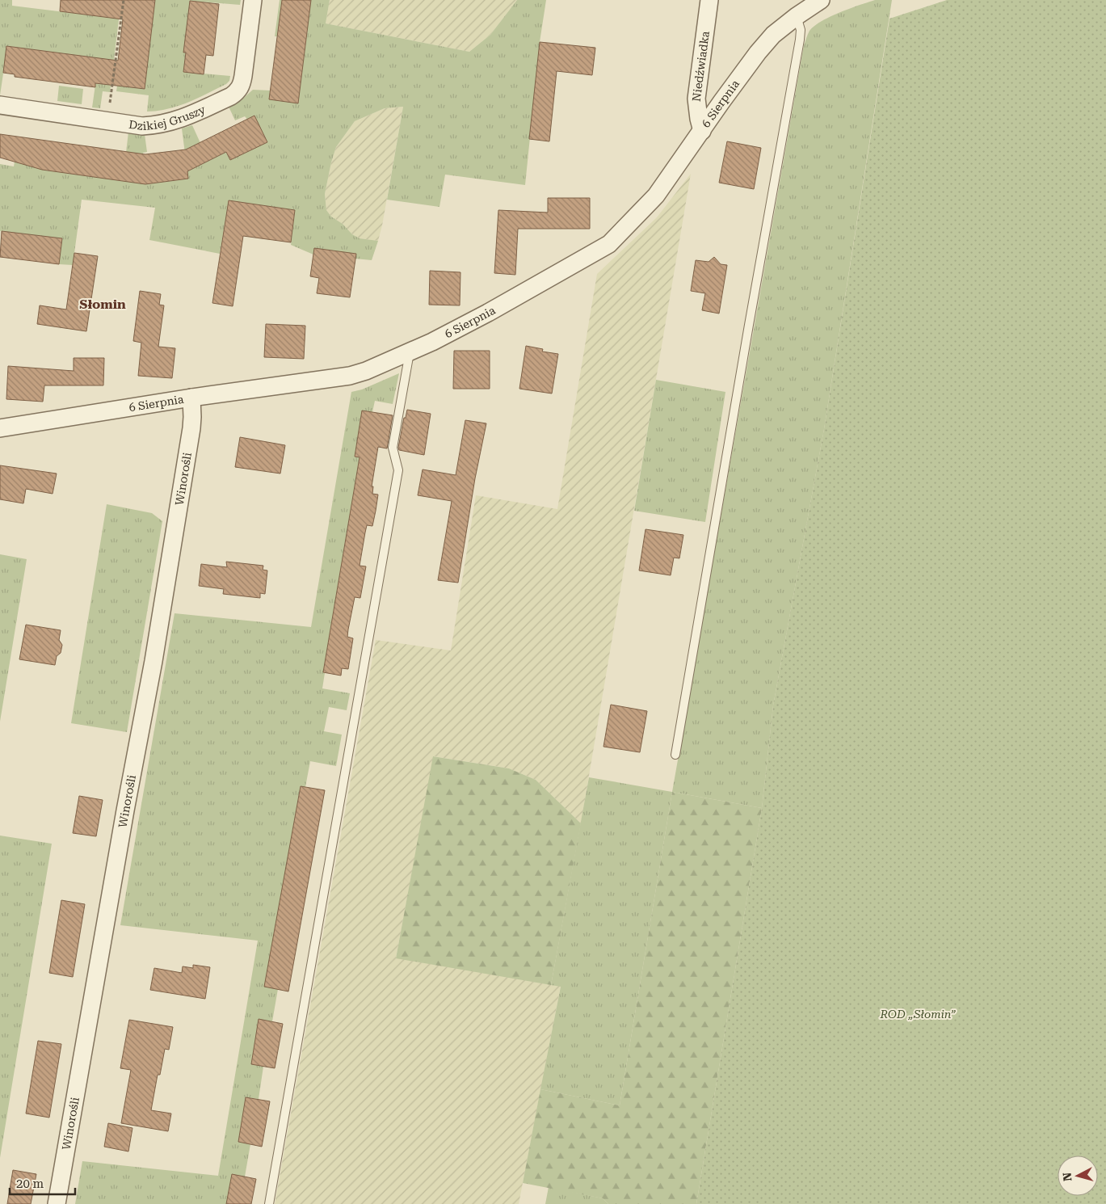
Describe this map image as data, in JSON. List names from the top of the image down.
{
  "streets": {
    "street": [
      "Niedźwiadka",
      "6 Sierpnia",
      "Dzikiej Gruszy",
      "Winorośli"
    ]
  },
  "crossings": [
    ["Niedźwiadka", "6 Sierpnia"],
    ["6 Sierpnia", "Winorośli"]
  ],
  "districts": ["Słomin"],
  "parks": ["ROD „Słomin”"],
  "scale_bar": "20 m",
  "north": "left"
}
